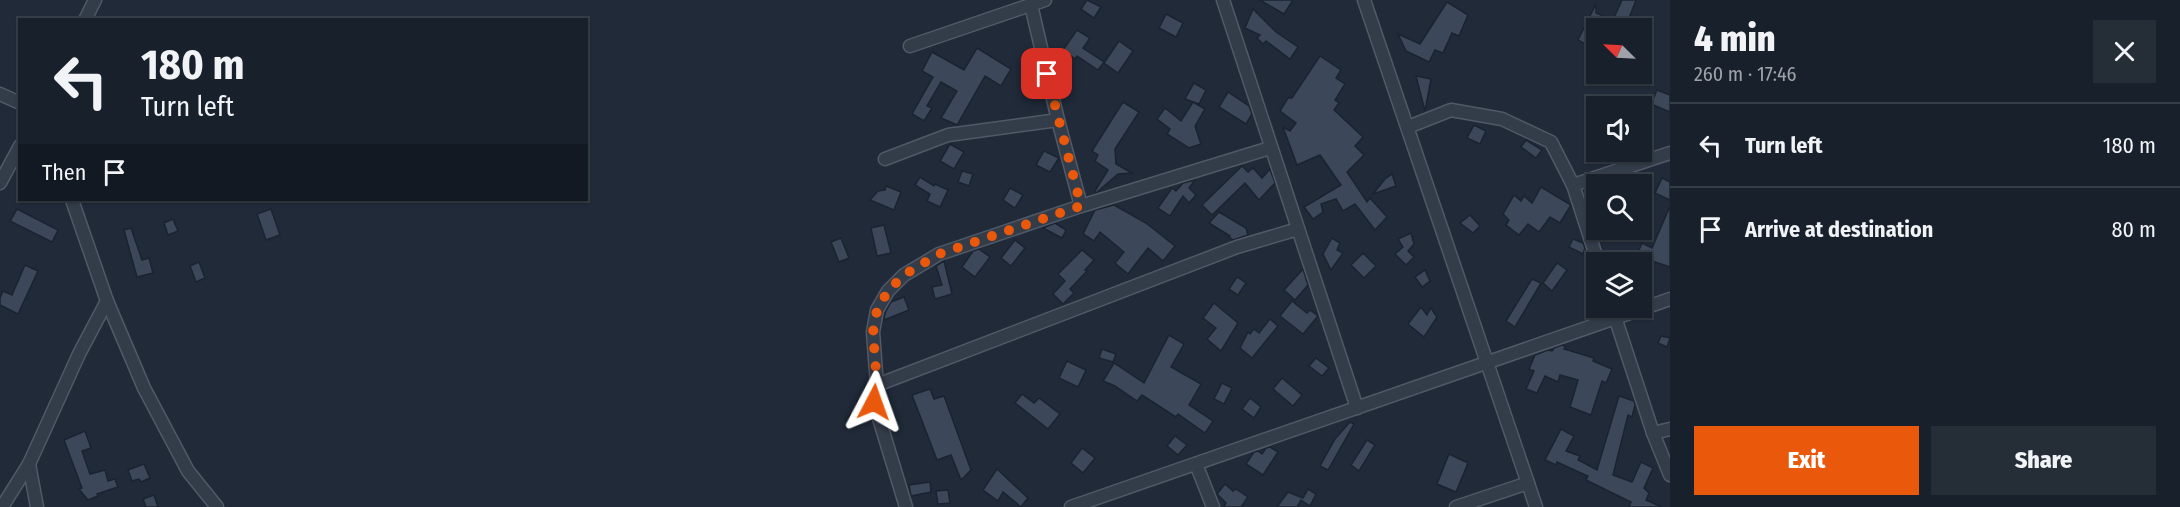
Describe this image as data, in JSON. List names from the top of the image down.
{
  "north": "top left",
  "page": {
    "heading": ["4 min", "260 m · 17:46"],
    "turn": ["180 m", "Turn left"],
    "list": [
      {
        "name": "Turn left",
        "value": "180 m"
      },
      {
        "name": "Arrive at destination",
        "value": "80 m"
      }
    ],
    "then": "Then",
    "buttons": ["Exit", "Share"]
  }
}
